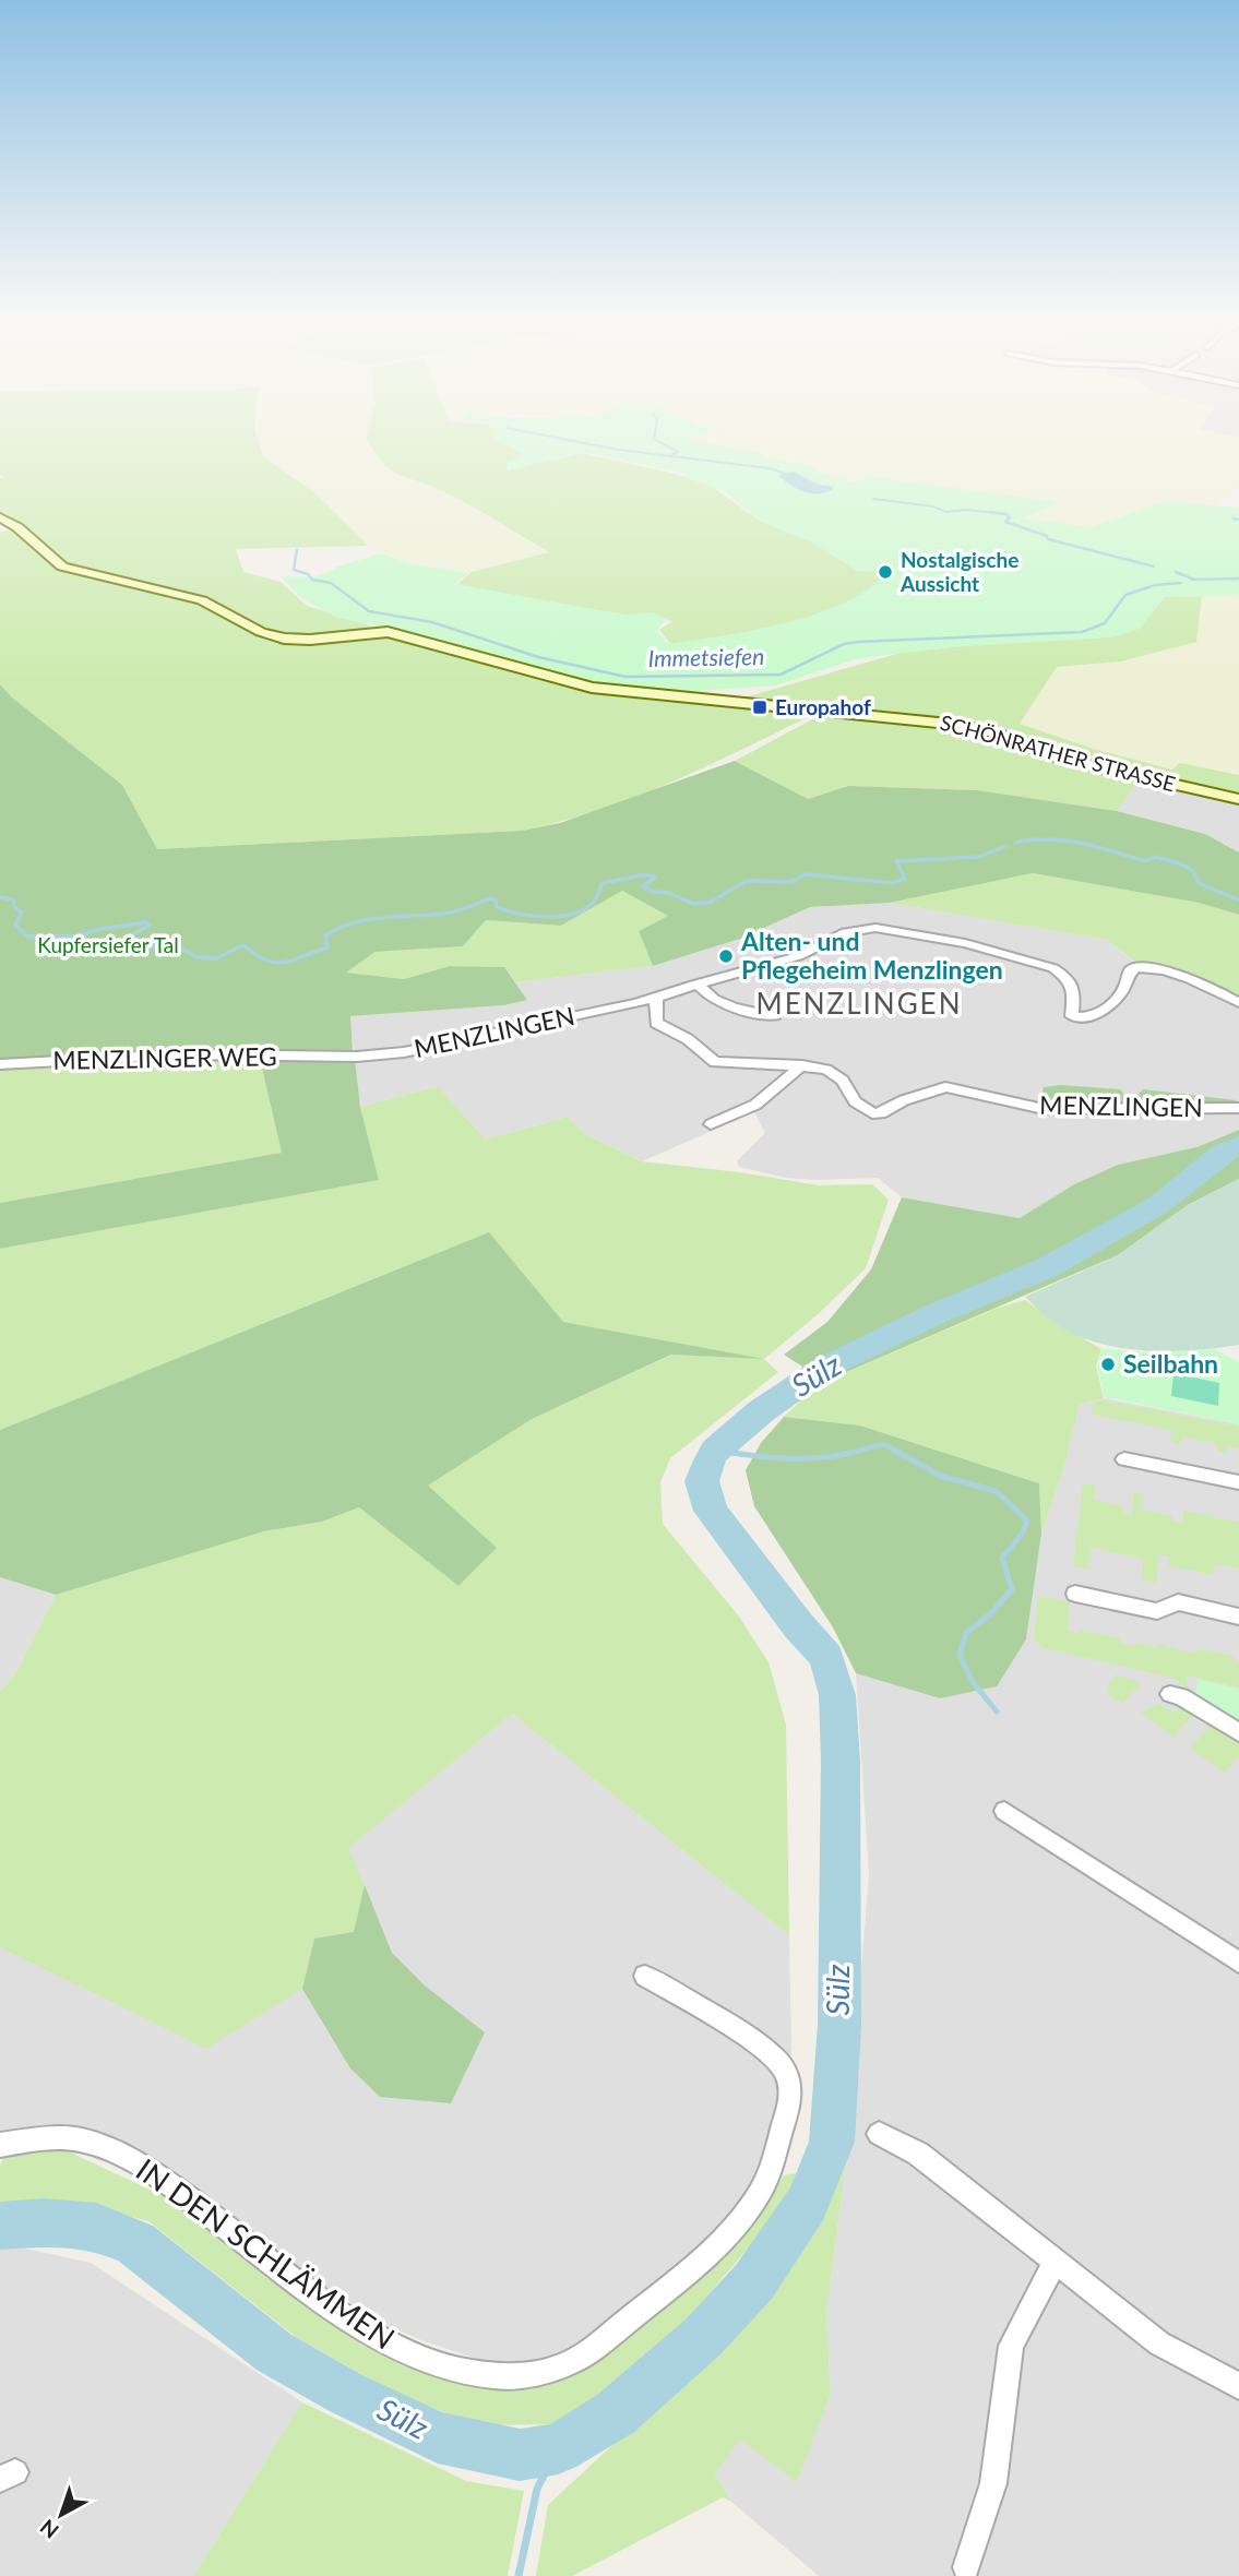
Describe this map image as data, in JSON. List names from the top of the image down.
{
  "streets": {
    "street": [
      "SCHÖNRATHER STRASSE",
      "MENZLINGEN",
      "MENZLINGER WEG",
      "IN DEN SCHLÄMMEN"
    ]
  },
  "crossings": [
    ["MENZLINGEN", "MENZLINGER WEG"]
  ],
  "districts": ["MENZLINGEN"],
  "water": ["Immetsiefen", "Sülz"],
  "parks": ["Kupfersiefer Tal"],
  "places": {
    "other": ["Nostalgische Aussicht", "Alten- und Pflegeheim Menzlingen", "Seilbahn"],
    "transit": ["Europahof"]
  },
  "north": "bottom left"
}
